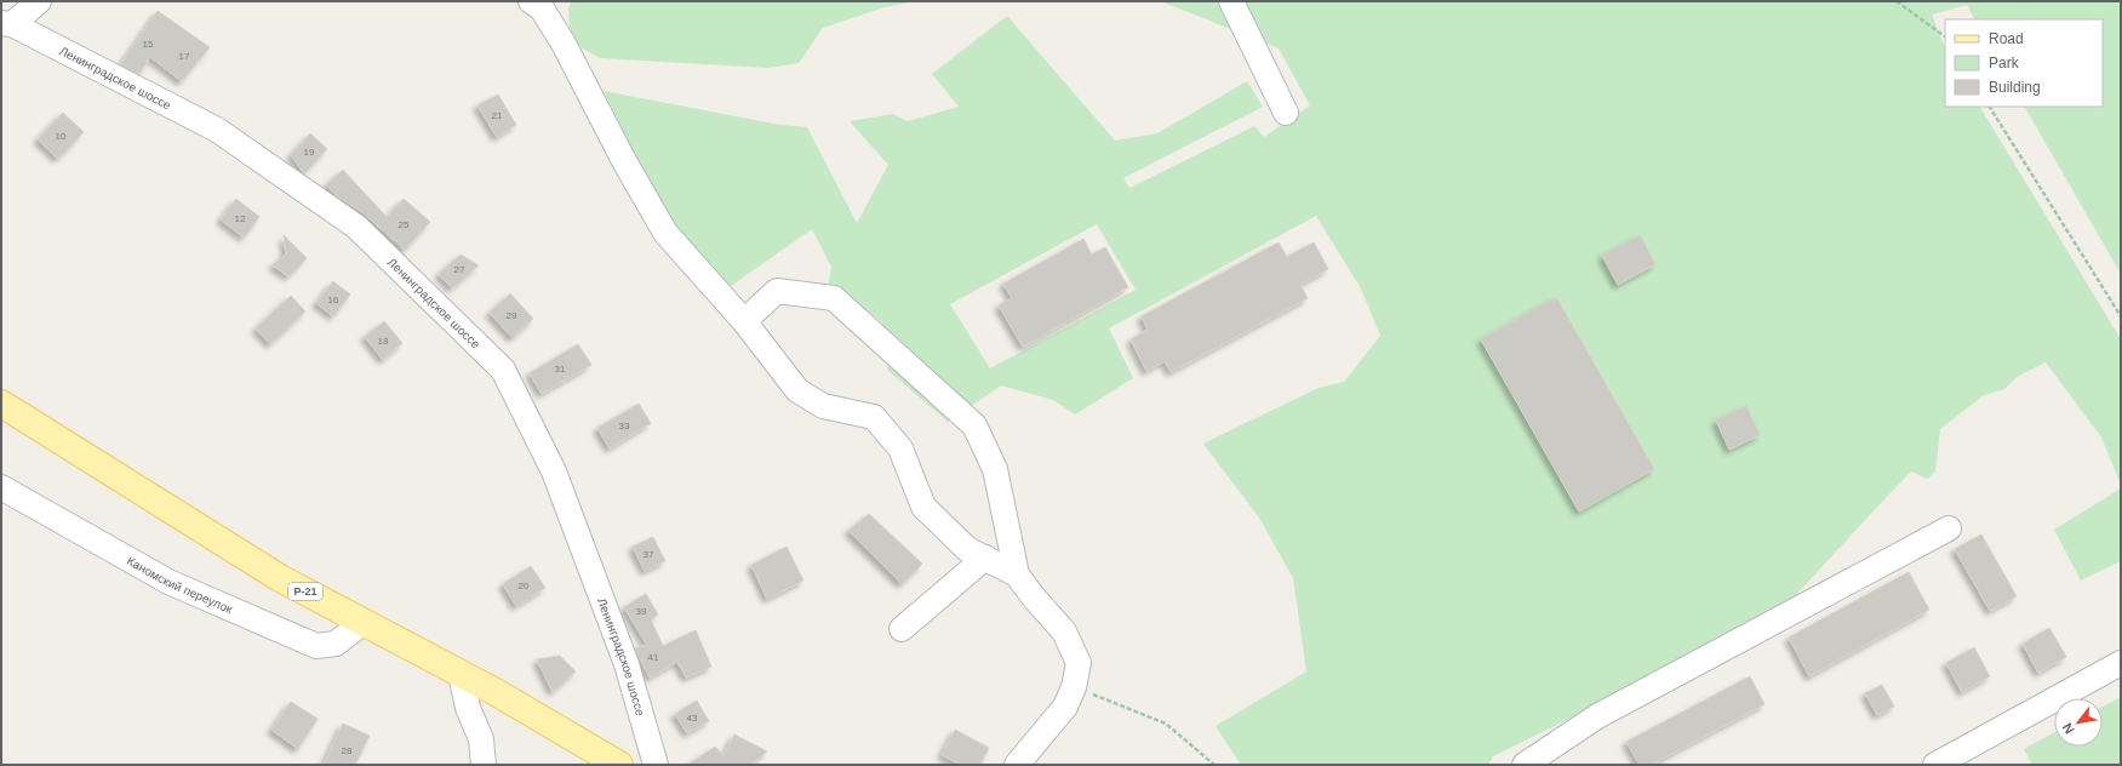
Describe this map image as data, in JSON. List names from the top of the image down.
{
  "streets": {
    "main road": ["Р-21"],
    "street": ["Ленинградское шоссе", "Каномский переулок"]
  },
  "crossings": [
    ["Каномский переулок", "Р-21"]
  ],
  "house_numbers": [
    "15",
    "17",
    "21",
    "10",
    "19",
    "12",
    "25",
    "27",
    "16",
    "29",
    "18",
    "31",
    "33",
    "37",
    "20",
    "39",
    "41",
    "43",
    "28"
  ],
  "legend": ["Road", "Park", "Building"],
  "north": "bottom left"
}
